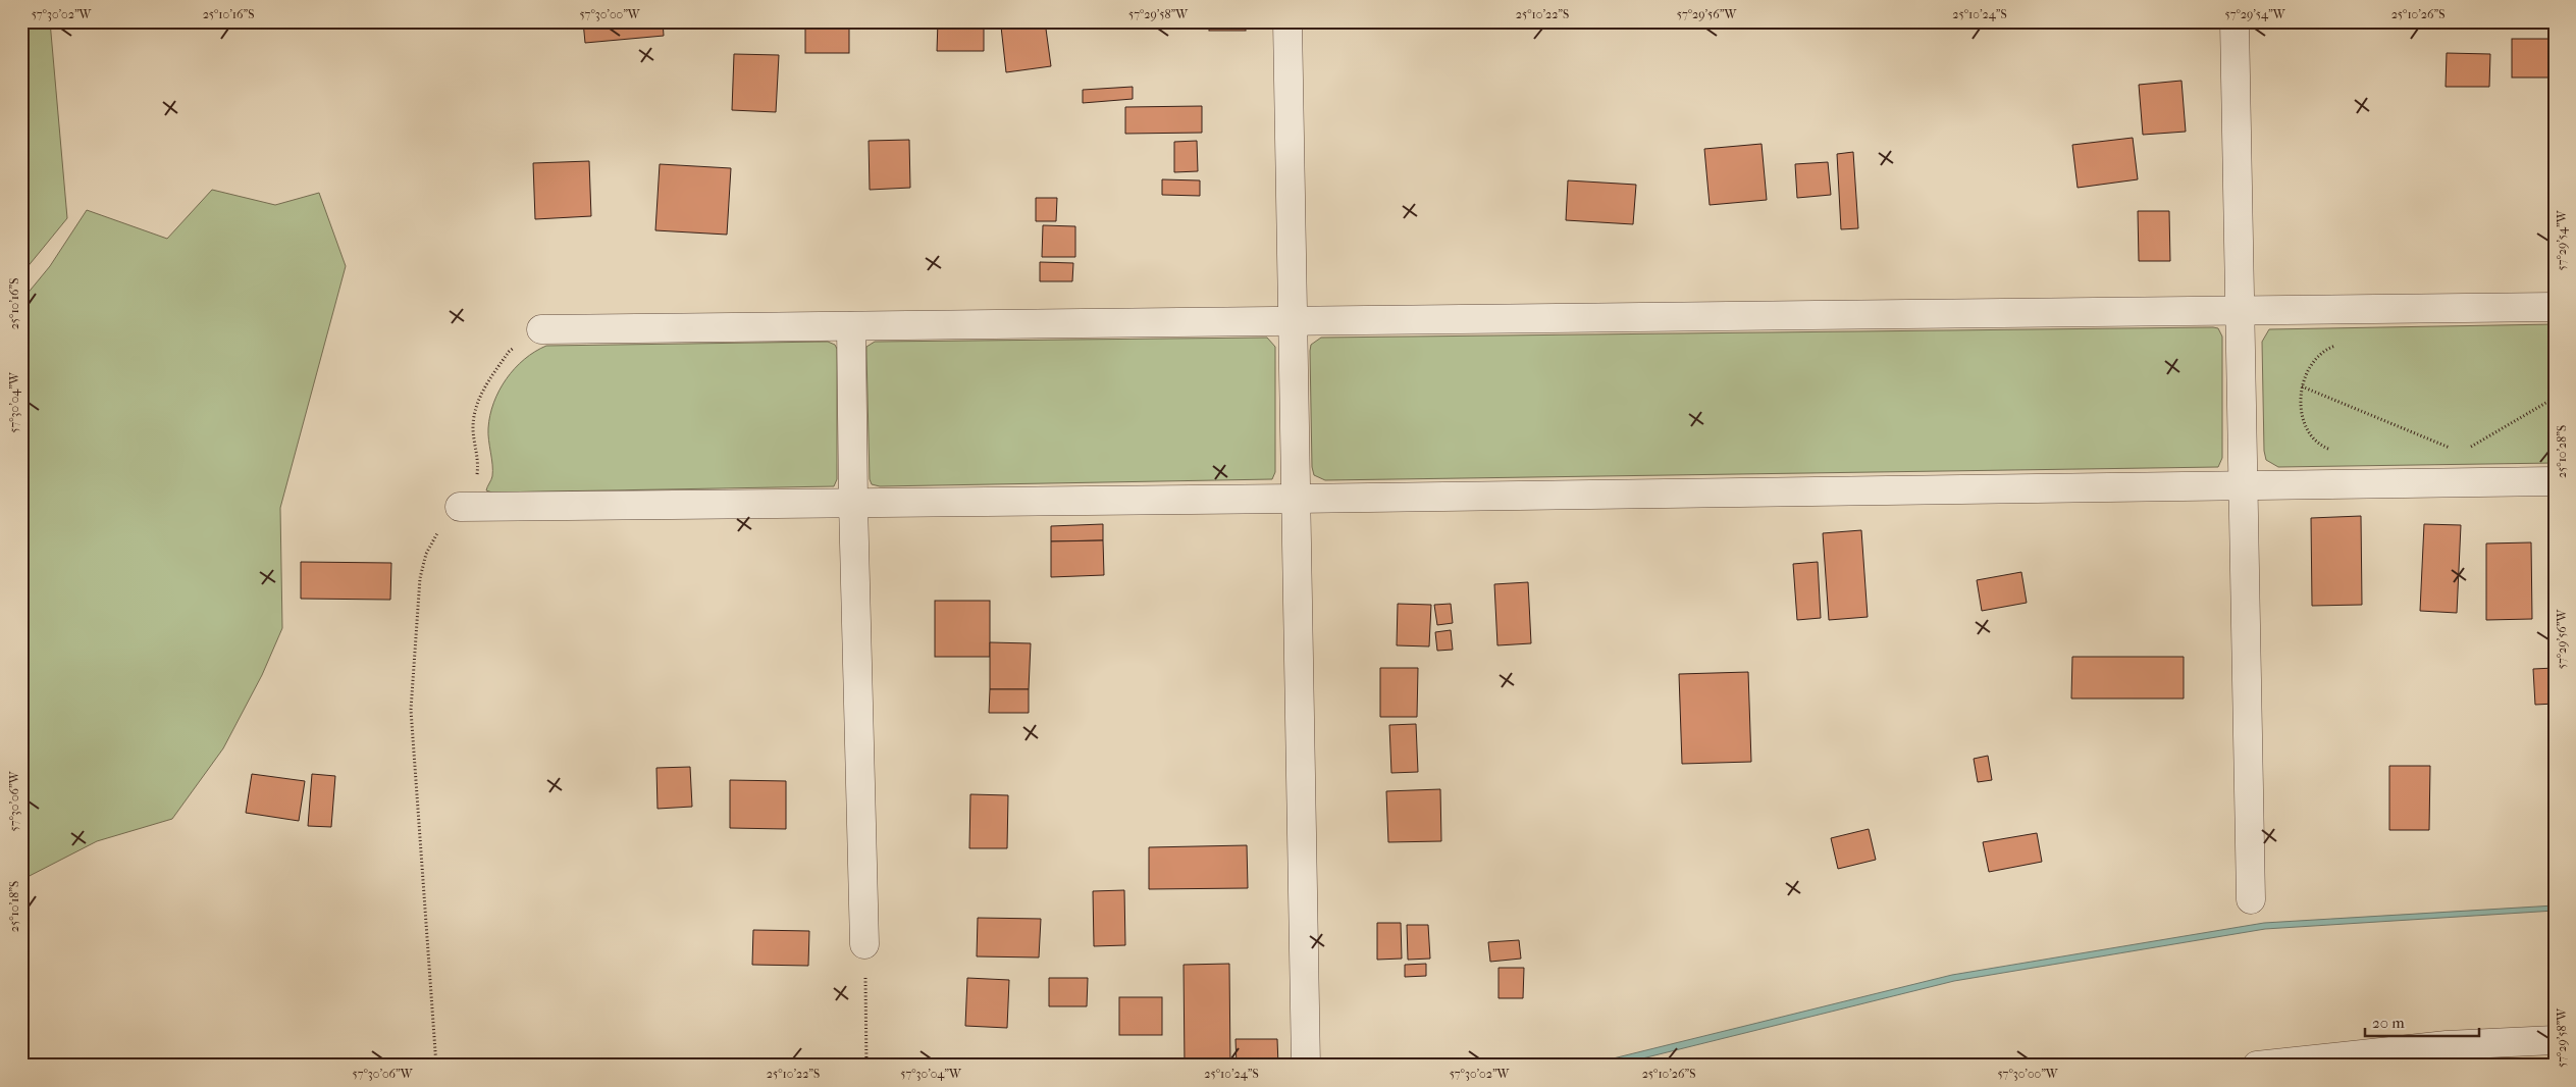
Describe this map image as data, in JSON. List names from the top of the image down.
{
  "scale_bar": "20 m",
  "coordinates": [
    "57°30'02\"W",
    "25°10'16\"S",
    "57°30'00\"W",
    "57°29'58\"W",
    "25°10'22\"S",
    "57°29'56\"W",
    "25°10'24\"S",
    "57°29'54\"W",
    "25°10'26\"S",
    "57°30'04\"W",
    "25°10'28\"S",
    "57°30'06\"W",
    "25°10'18\"S"
  ]
}
